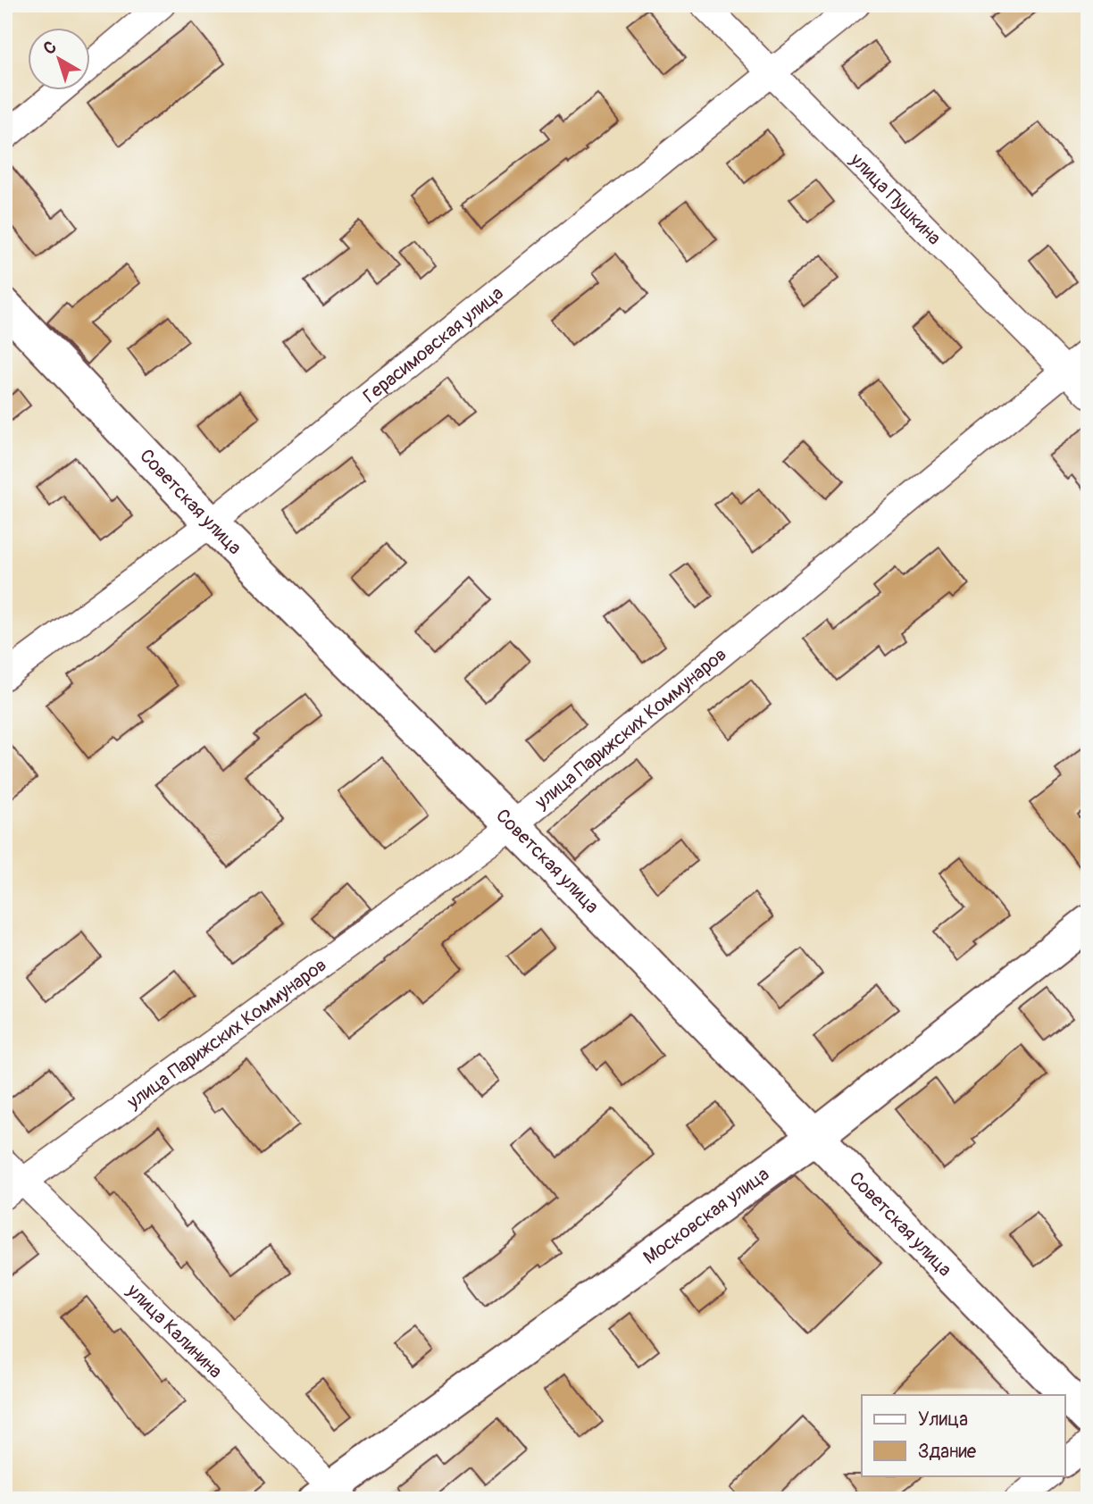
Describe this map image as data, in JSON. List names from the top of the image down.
{
  "streets": {
    "street": [
      "улица Пушкина",
      "Герасимовская улица",
      "Советская улица",
      "улица Парижских Коммунаров",
      "Московская улица",
      "улица Калинина"
    ]
  },
  "crossings": [
    ["улица Пушкина", "Герасимовская улица"],
    ["улица Пушкина", "улица Парижских Коммунаров"],
    ["Герасимовская улица", "Советская улица"],
    ["Советская улица", "улица Парижских Коммунаров"],
    ["Советская улица", "Московская улица"],
    ["улица Парижских Коммунаров", "улица Калинина"],
    ["Московская улица", "улица Калинина"]
  ],
  "legend": ["Улица", "Здание"],
  "north": "top left"
}
